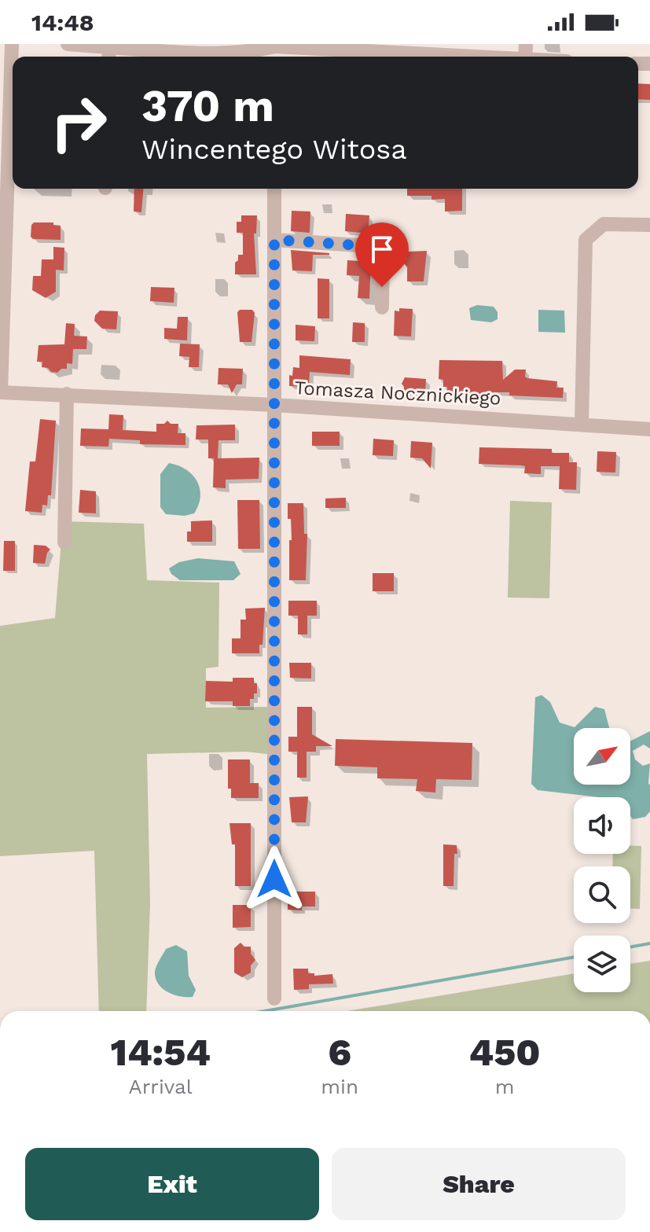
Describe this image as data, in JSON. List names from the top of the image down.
{
  "streets": {
    "street": ["Tomasza Nocznickiego"]
  },
  "north": "top right",
  "page": {
    "status": "14:48",
    "turn": ["370 m", "Wincentego Witosa"],
    "eta": [
      "14:54",
      "Arrival",
      "6",
      "min",
      "450",
      "m"
    ],
    "buttons": ["Exit", "Share"]
  }
}
